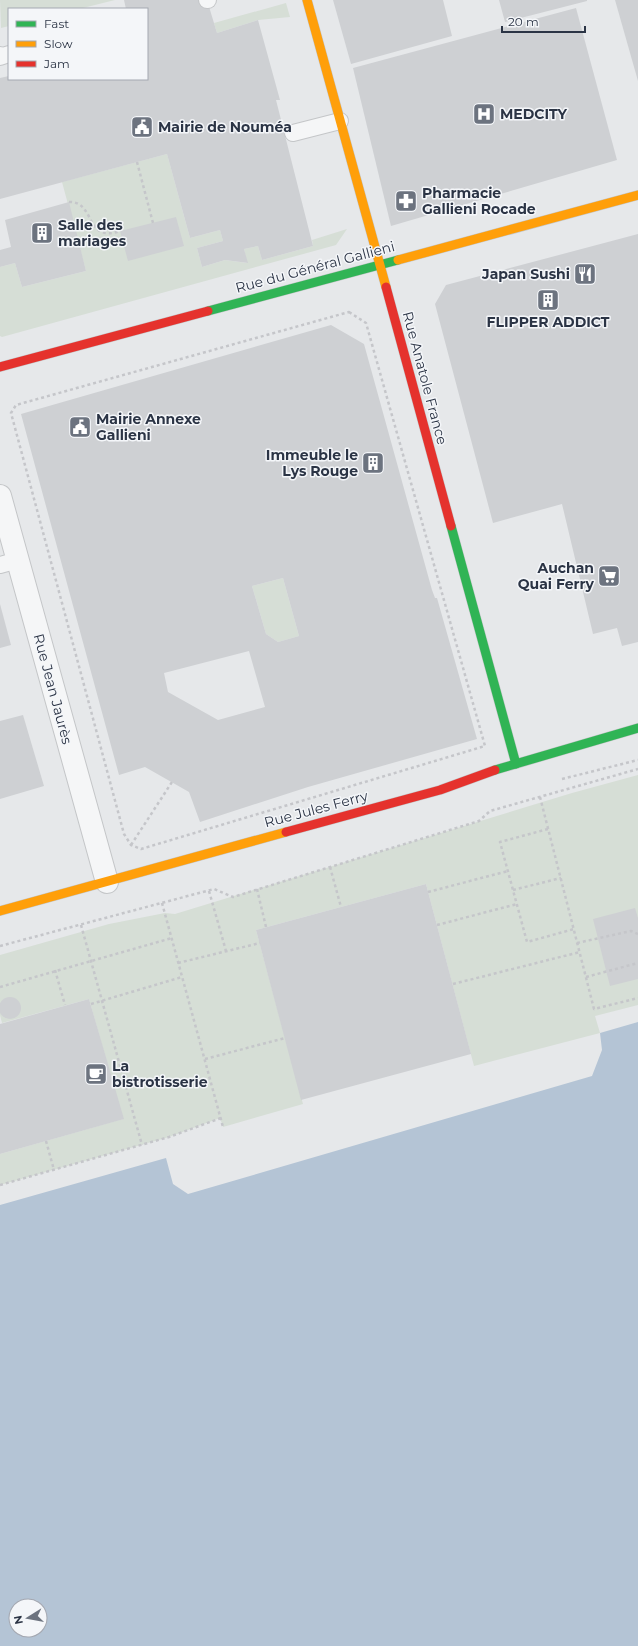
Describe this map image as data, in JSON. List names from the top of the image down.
{
  "streets": {
    "main road": ["Rue du Général Gallieni", "Rue Anatole France", "Rue Jules Ferry"],
    "street": ["Rue Jean Jaurès"]
  },
  "crossings": [
    ["Rue du Général Gallieni", "Rue Anatole France"],
    ["Rue Anatole France", "Rue Jules Ferry"],
    ["Rue Jean Jaurès", "Rue Jules Ferry"]
  ],
  "places": {
    "hospital": ["MEDCITY"],
    "public building": ["Mairie de Nouméa", "Mairie Annexe Gallieni"],
    "pharmacy": ["Pharmacie Gallieni Rocade"],
    "building": ["Salle des mariages", "FLIPPER ADDICT", "Immeuble le Lys Rouge"],
    "restaurant": ["Japan Sushi"],
    "supermarket": ["Auchan Quai Ferry"],
    "cafe": ["La bistrotisserie"]
  },
  "legend": ["Fast", "Slow", "Jam"],
  "scale_bar": "20 m",
  "north": "left"
}
